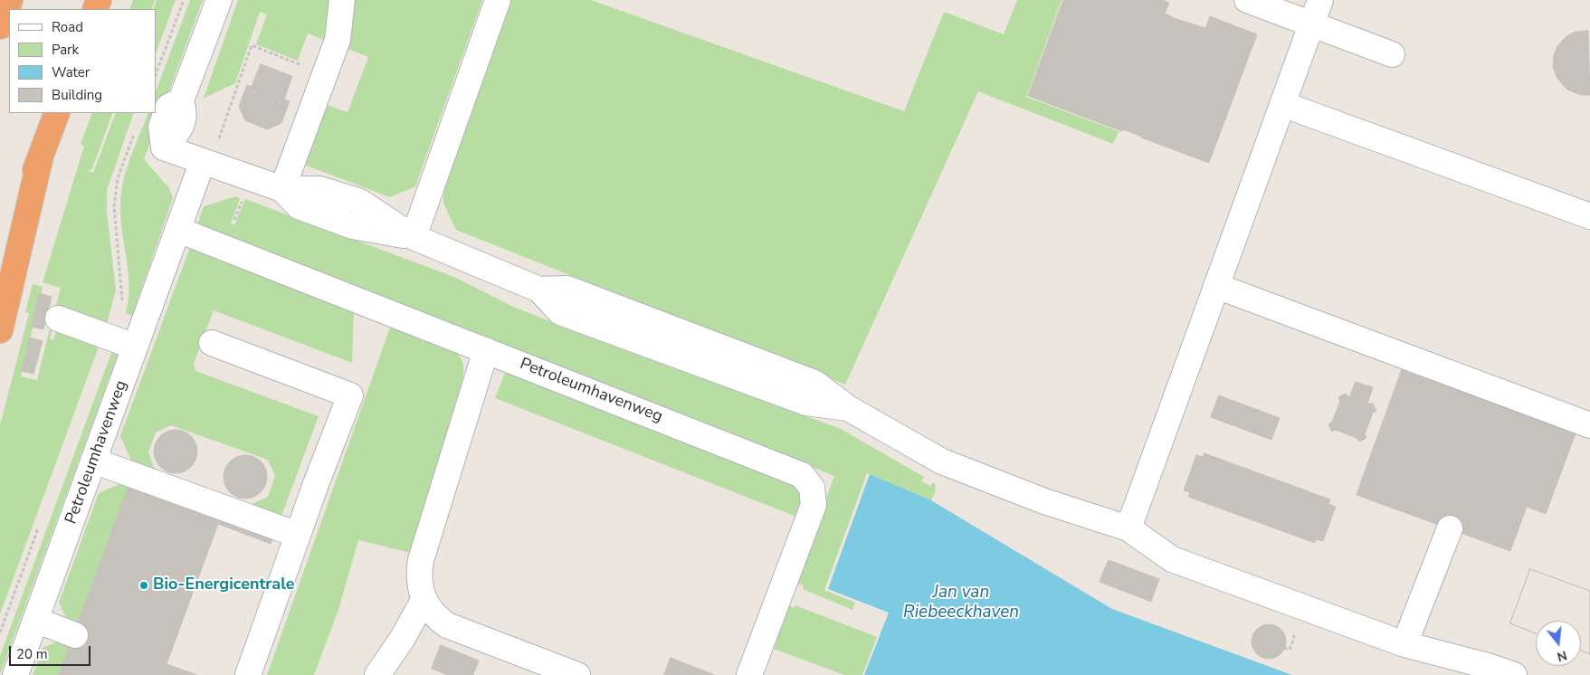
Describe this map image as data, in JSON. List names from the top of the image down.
{
  "streets": {
    "street": ["Petroleumhavenweg"]
  },
  "water": ["Jan van Riebeeckhaven"],
  "places": ["Bio-Energicentrale"],
  "legend": [
    "Road",
    "Park",
    "Water",
    "Building"
  ],
  "scale_bar": "20 m",
  "north": "bottom"
}
